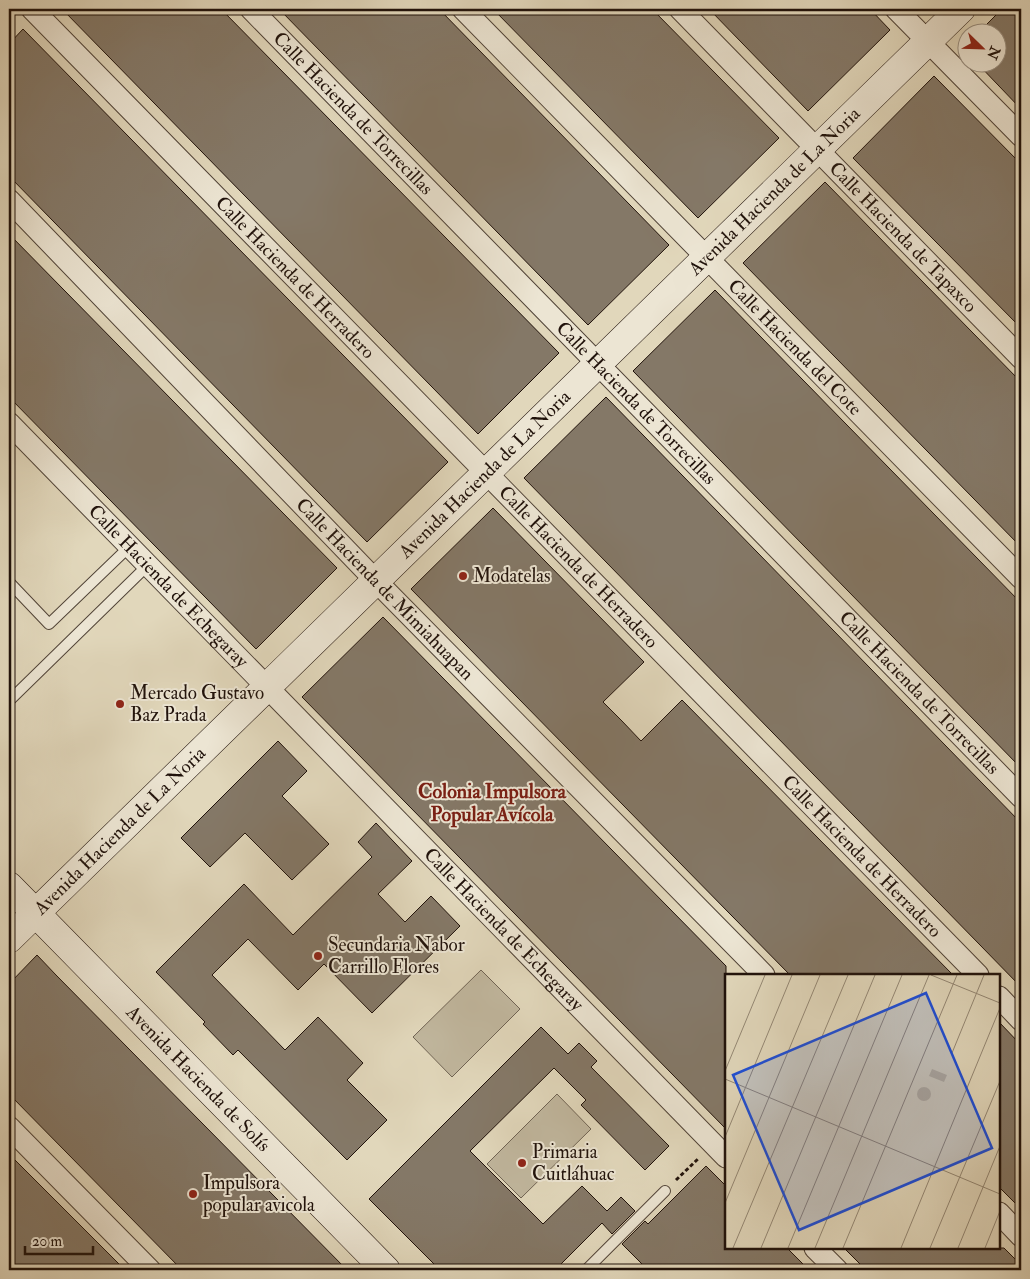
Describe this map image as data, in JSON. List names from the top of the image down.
{
  "streets": {
    "street": [
      "Calle Hacienda de Torrecillas",
      "Avenida Hacienda de La Noria",
      "Calle Hacienda de Tapaxco",
      "Calle Hacienda de Herradero",
      "Calle Hacienda del Cote",
      "Calle Hacienda de Echegaray",
      "Calle Hacienda de Mimiahuapan",
      "Avenida Hacienda de Solís"
    ]
  },
  "crossings": [
    ["Calle Hacienda de Torrecillas", "Avenida Hacienda de La Noria"],
    ["Avenida Hacienda de La Noria", "Calle Hacienda de Tapaxco"],
    ["Avenida Hacienda de La Noria", "Calle Hacienda de Herradero"],
    ["Avenida Hacienda de La Noria", "Calle Hacienda del Cote"],
    ["Avenida Hacienda de La Noria", "Calle Hacienda de Echegaray"],
    ["Avenida Hacienda de La Noria", "Calle Hacienda de Mimiahuapan"],
    ["Avenida Hacienda de La Noria", "Avenida Hacienda de Solís"]
  ],
  "districts": ["Colonia Impulsora Popular Avícola"],
  "places": [
    "Modatelas",
    "Mercado Gustavo Baz Prada",
    "Secundaria Nabor Carrillo Flores",
    "Primaria Cuitláhuac",
    "Impulsora popular avicola"
  ],
  "scale_bar": "20 m",
  "north": "bottom right"
}
